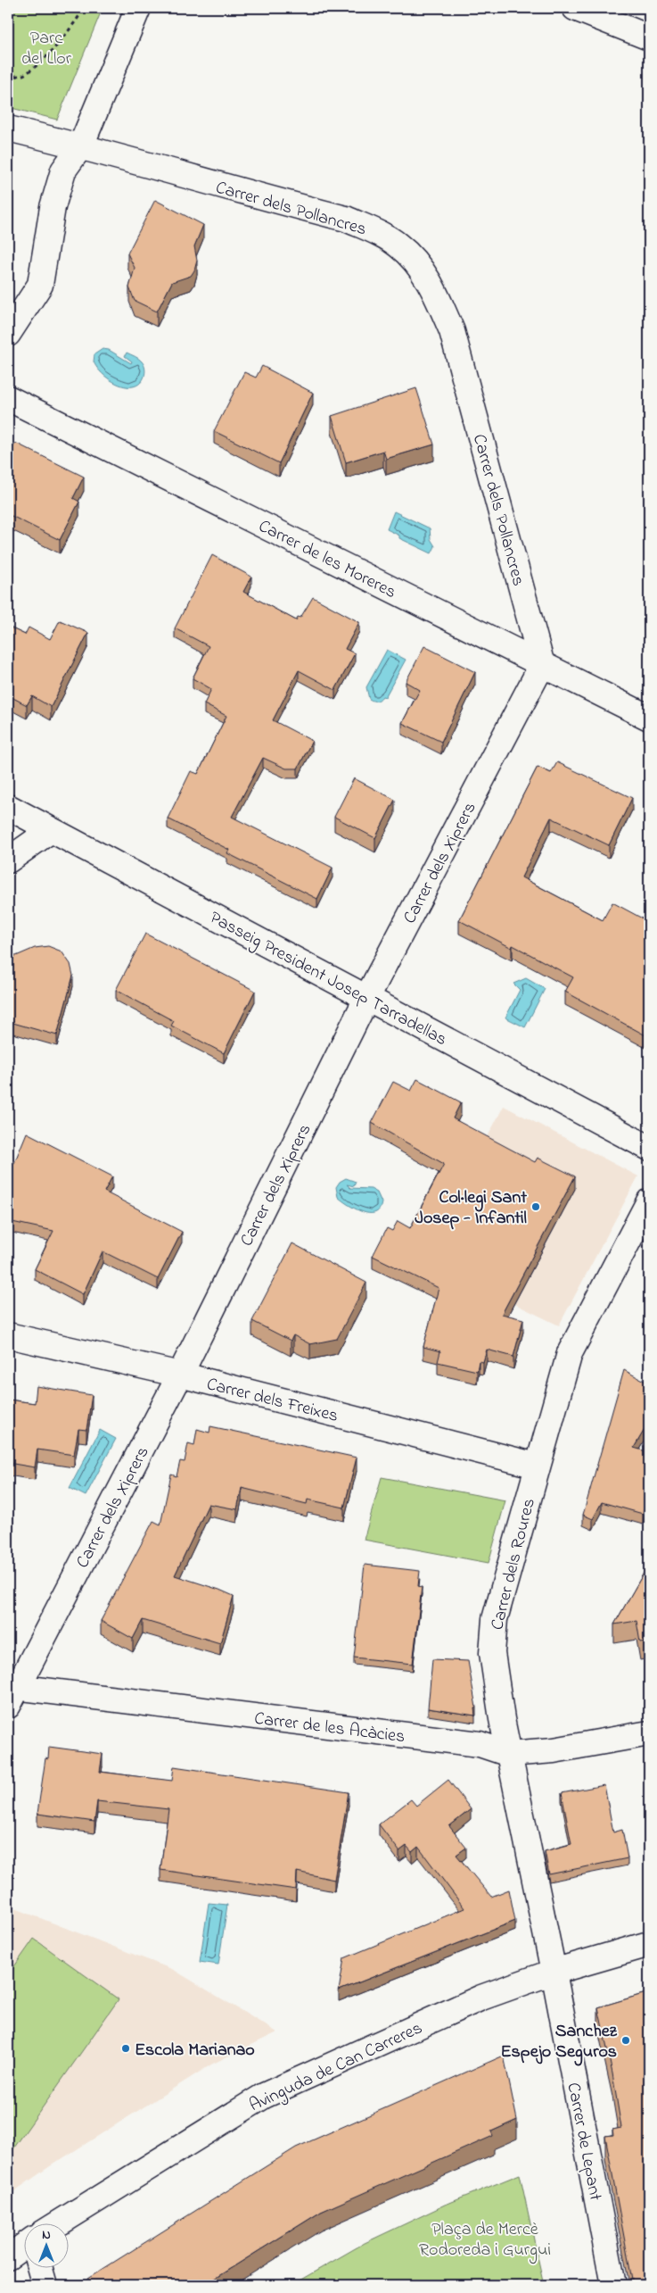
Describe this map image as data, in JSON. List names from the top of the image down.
{
  "streets": {
    "street": [
      "Carrer dels Pollancres",
      "Carrer de les Moreres",
      "Carrer dels Xiprers",
      "Passeig President Josep Tarradellas",
      "Carrer dels Freixes",
      "Carrer dels Roures",
      "Carrer de les Acàcies",
      "Avinguda de Can Carreres",
      "Carrer de Lepant"
    ]
  },
  "crossings": [
    ["Carrer dels Pollancres", "Carrer de les Moreres"],
    ["Carrer dels Pollancres", "Carrer dels Xiprers"],
    ["Carrer de les Moreres", "Carrer dels Xiprers"],
    ["Carrer dels Xiprers", "Passeig President Josep Tarradellas"],
    ["Carrer dels Xiprers", "Carrer dels Freixes"],
    ["Carrer dels Xiprers", "Carrer de les Acàcies"],
    ["Carrer dels Freixes", "Carrer dels Roures"],
    ["Carrer dels Roures", "Carrer de les Acàcies"],
    ["Carrer dels Roures", "Avinguda de Can Carreres"],
    ["Carrer dels Roures", "Carrer de Lepant"],
    ["Avinguda de Can Carreres", "Carrer de Lepant"]
  ],
  "parks": ["Parc del Llor", "Plaça de Mercè Rodoreda i Gurgui"],
  "places": ["Col·legi Sant Josep - Infantil", "Sanchez Espejo Seguros", "Escola Marianao"],
  "north": "top"
}
